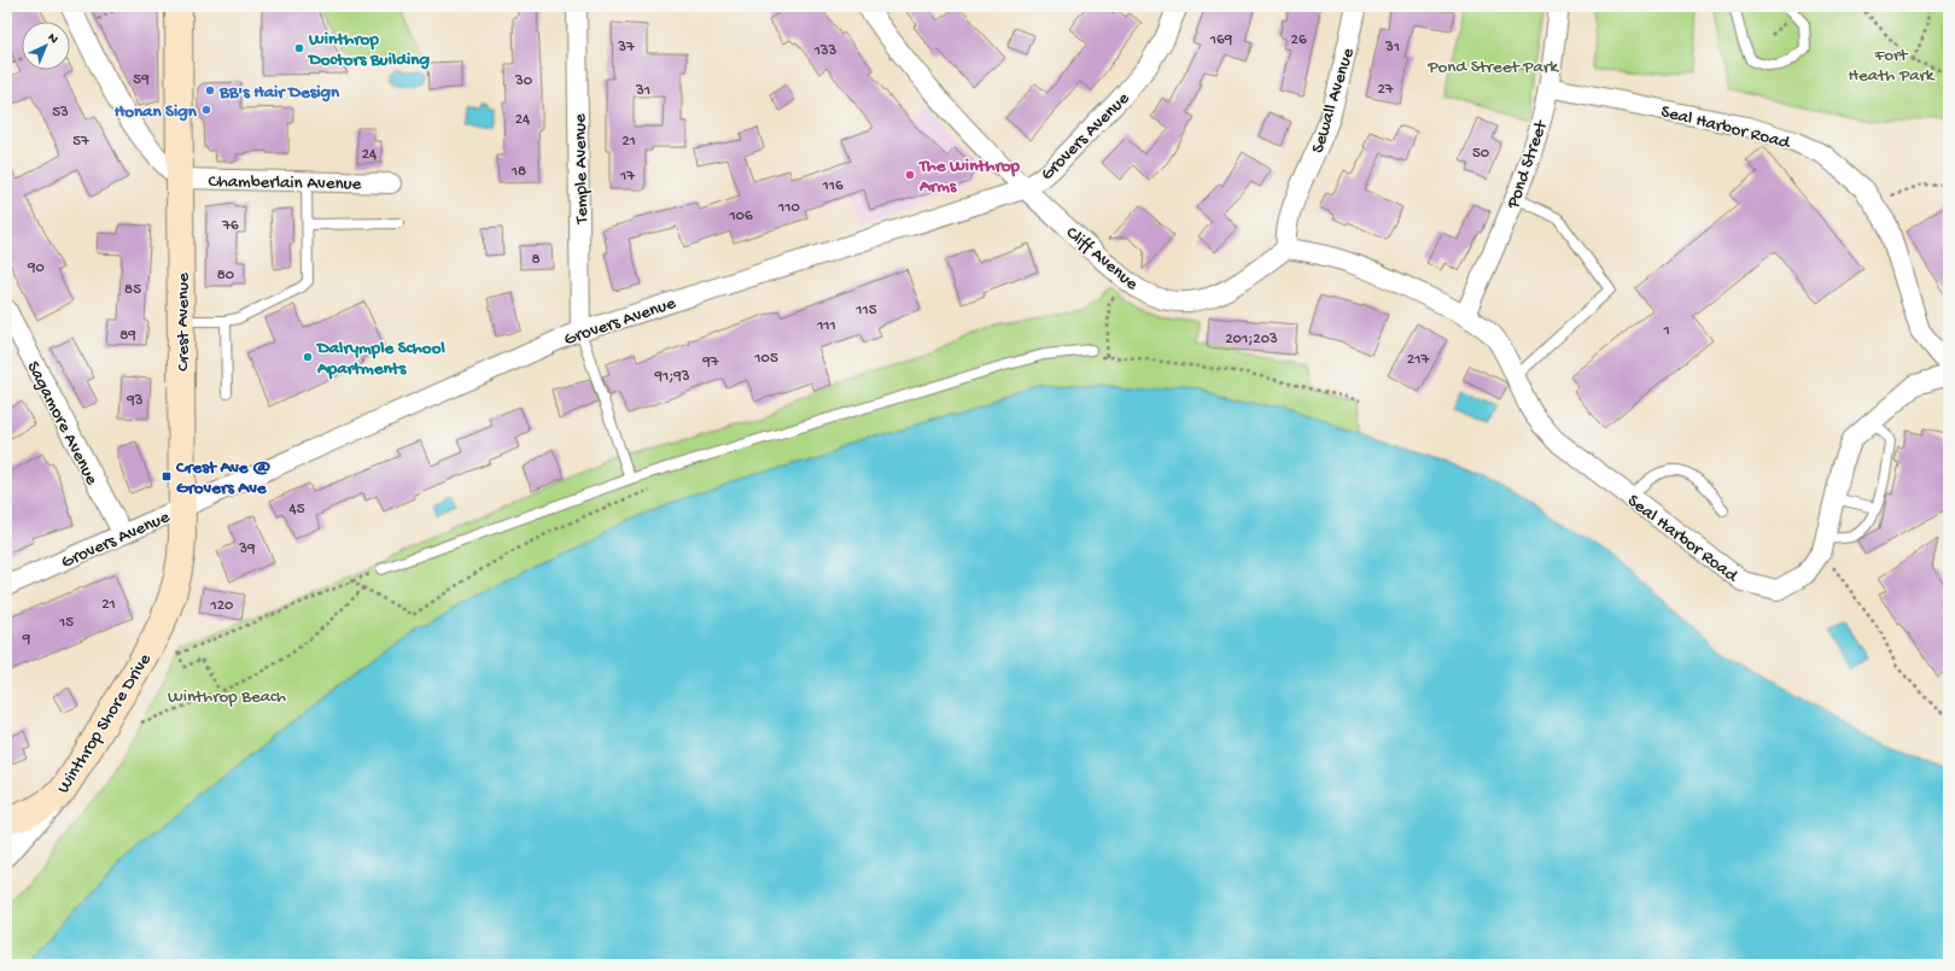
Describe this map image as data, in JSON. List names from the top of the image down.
{
  "streets": {
    "main road": ["Crest Avenue", "Winthrop Shore Drive"],
    "street": [
      "Sewall Avenue",
      "Seal Harbor Road",
      "Grovers Avenue",
      "Pond Street",
      "Temple Avenue",
      "Chamberlain Avenue",
      "Cliff Avenue",
      "Sagamore Avenue"
    ]
  },
  "crossings": [
    ["Sewall Avenue", "Cliff Avenue"],
    ["Seal Harbor Road", "Pond Street"],
    ["Grovers Avenue", "Temple Avenue"],
    ["Grovers Avenue", "Cliff Avenue"],
    ["Grovers Avenue", "Crest Avenue"],
    ["Grovers Avenue", "Sagamore Avenue"],
    ["Chamberlain Avenue", "Crest Avenue"],
    ["Crest Avenue", "Winthrop Shore Drive"]
  ],
  "parks": ["Fort Heath Park", "Pond Street Park", "Winthrop Beach"],
  "places": {
    "other": [
      "Winthrop Doctors Building",
      "BB's Hair Design",
      "Honan Sign",
      "The Winthrop Arms",
      "Dalrymple School Apartments"
    ],
    "transit": ["Crest Ave @ Grovers Ave"]
  },
  "house_numbers": [
    "169",
    "26",
    "37",
    "31",
    "133",
    "59",
    "30",
    "27",
    "31",
    "53",
    "24",
    "57",
    "21",
    "50",
    "24",
    "18",
    "17",
    "116",
    "110",
    "106",
    "76",
    "8",
    "90",
    "80",
    "85",
    "115",
    "111",
    "1",
    "89",
    "201;203",
    "105",
    "217",
    "97",
    "91;93",
    "93",
    "45",
    "39",
    "21",
    "120",
    "15",
    "9"
  ],
  "north": "top right"
}
